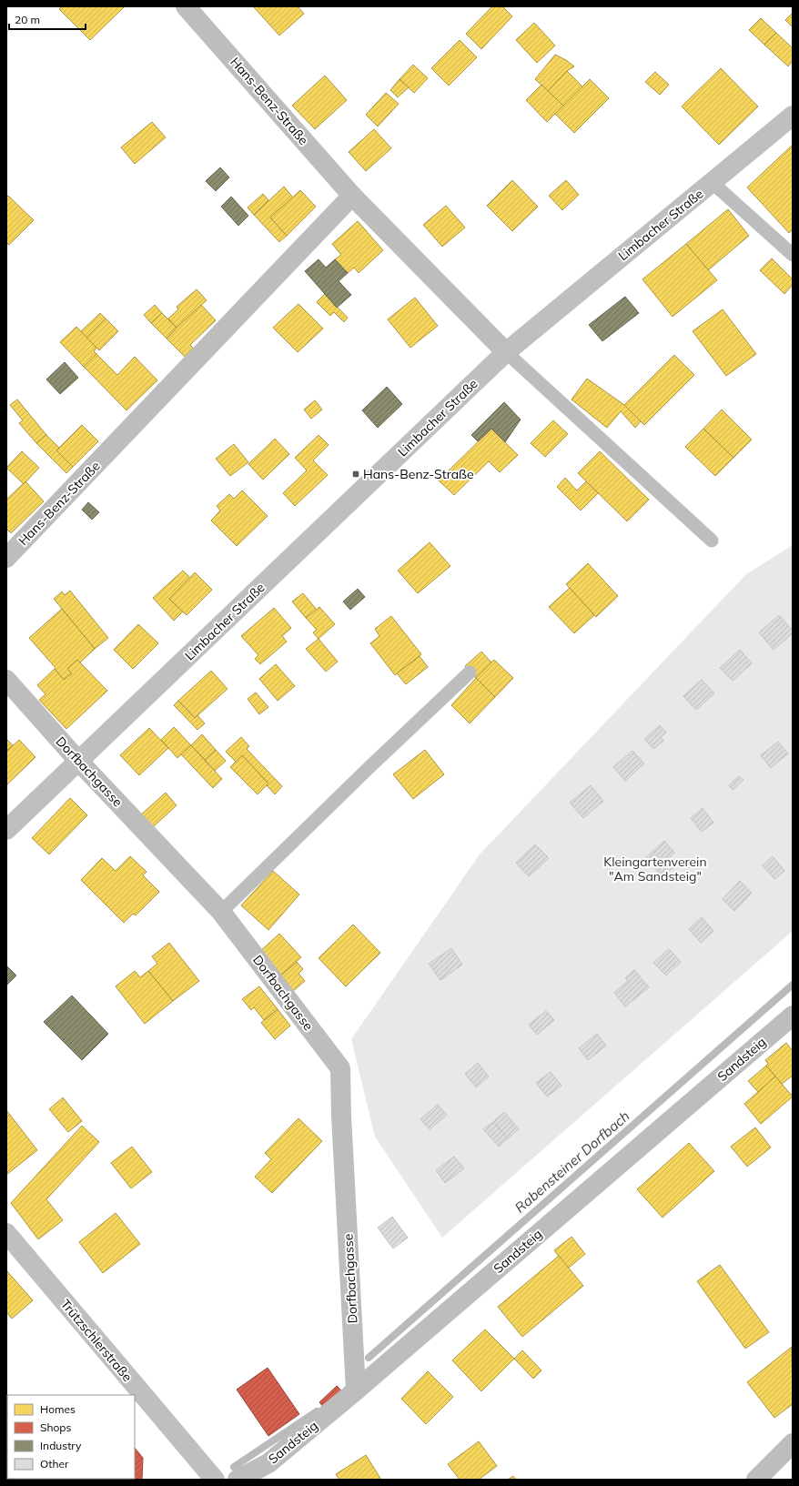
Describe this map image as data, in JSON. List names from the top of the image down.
{
  "streets": {
    "street": [
      "Hans-Benz-Straße",
      "Limbacher Straße",
      "Dorfbachgasse",
      "Sandsteig",
      "Trützschlerstraße"
    ]
  },
  "crossings": [
    ["Hans-Benz-Straße", "Limbacher Straße"],
    ["Limbacher Straße", "Dorfbachgasse"],
    ["Dorfbachgasse", "Sandsteig"]
  ],
  "water": ["Rabensteiner Dorfbach"],
  "parks": ["Kleingartenverein \"Am Sandsteig\""],
  "places": {
    "transit": ["Hans-Benz-Straße"]
  },
  "legend": [
    "Homes",
    "Shops",
    "Industry",
    "Other"
  ],
  "scale_bar": "20 m"
}
